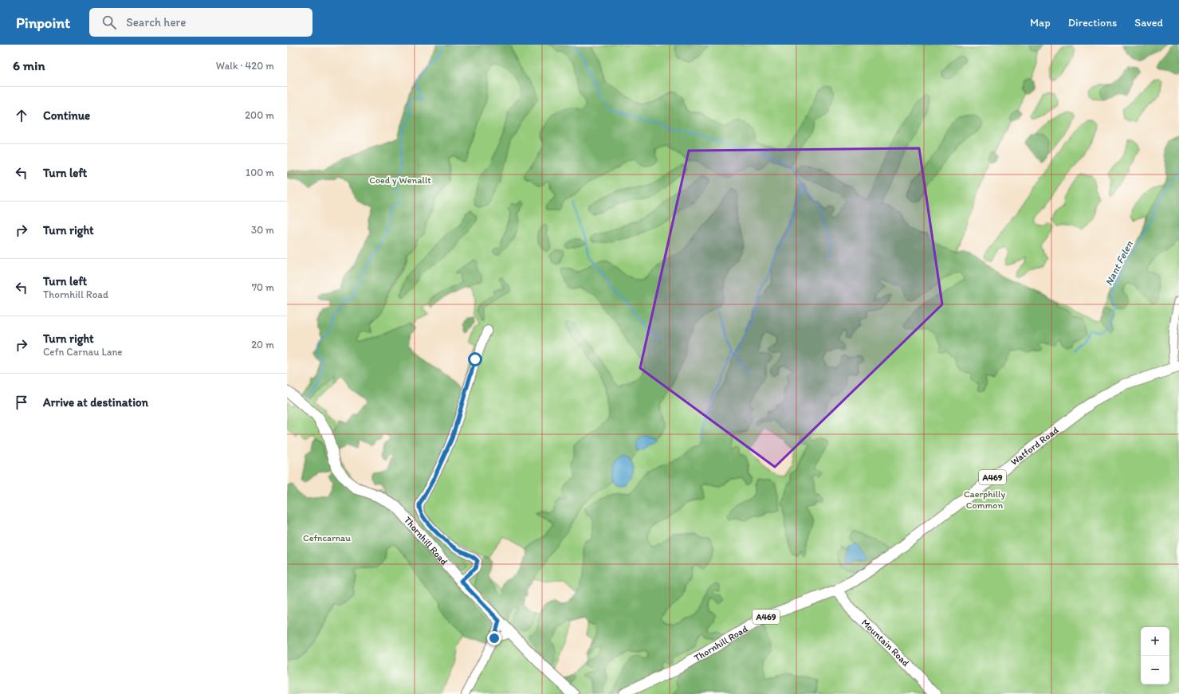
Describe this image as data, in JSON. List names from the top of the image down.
{
  "streets": {
    "main road": [
      "Watford Road",
      "A469",
      "Thornhill Road",
      "Mountain Road"
    ]
  },
  "crossings": [
    ["Watford Road", "Thornhill Road"],
    ["Watford Road", "Mountain Road"],
    ["Thornhill Road", "Mountain Road"]
  ],
  "water": ["Nant Felen"],
  "parks": ["Coed y Wenallt", "Caerphilly Common", "Cefncarnau"],
  "page": {
    "header": "Pinpoint",
    "search": "Search here",
    "nav": ["Map", "Directions", "Saved"],
    "heading": ["6 min", "Walk · 420 m"],
    "list": [
      ["Continue", "200 m"],
      ["Turn left", "100 m"],
      ["Turn right", "30 m"],
      ["Turn left", "Thornhill Road", "70 m"],
      ["Turn right", "Cefn Carnau Lane", "20 m"],
      "Arrive at destination"
    ],
    "map_buttons": ["+", "−"]
  }
}
